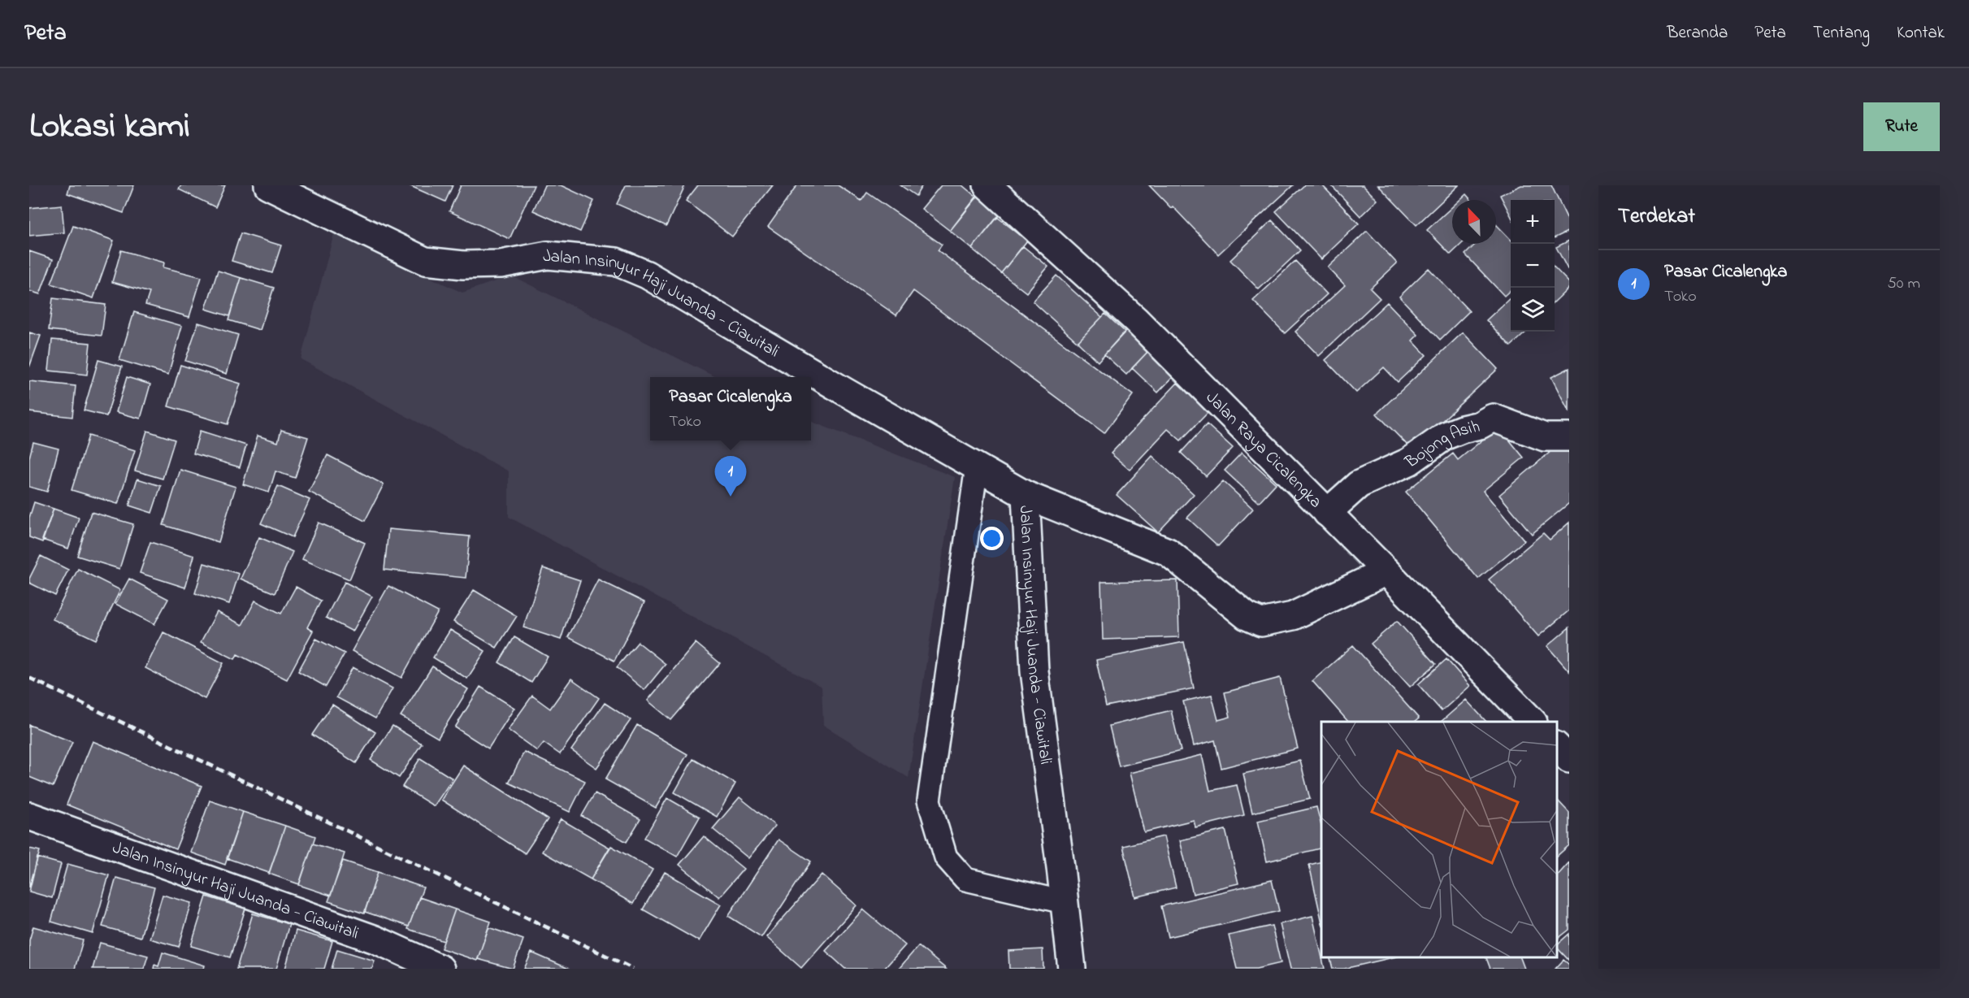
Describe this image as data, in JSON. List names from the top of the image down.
{
  "streets": {
    "street": ["Jalan Insinyur Haji Juanda - Ciawitali", "Bojong Asih", "Jalan Raya Cicalengka"]
  },
  "crossings": [
    ["Bojong Asih", "Jalan Raya Cicalengka"]
  ],
  "north": "top left",
  "page": {
    "header": "Peta",
    "nav": [
      "Beranda",
      "Peta",
      "Tentang",
      "Kontak"
    ],
    "title": "Lokasi kami",
    "buttons": "Rute",
    "heading": "Terdekat",
    "map_buttons": ["+", "−"],
    "list": [
      {
        "mark": "1",
        "name": "Pasar Cicalengka",
        "note": "Toko",
        "value": "50 m"
      }
    ],
    "popup": ["Pasar Cicalengka", "Toko"],
    "pins": "1"
  }
}
